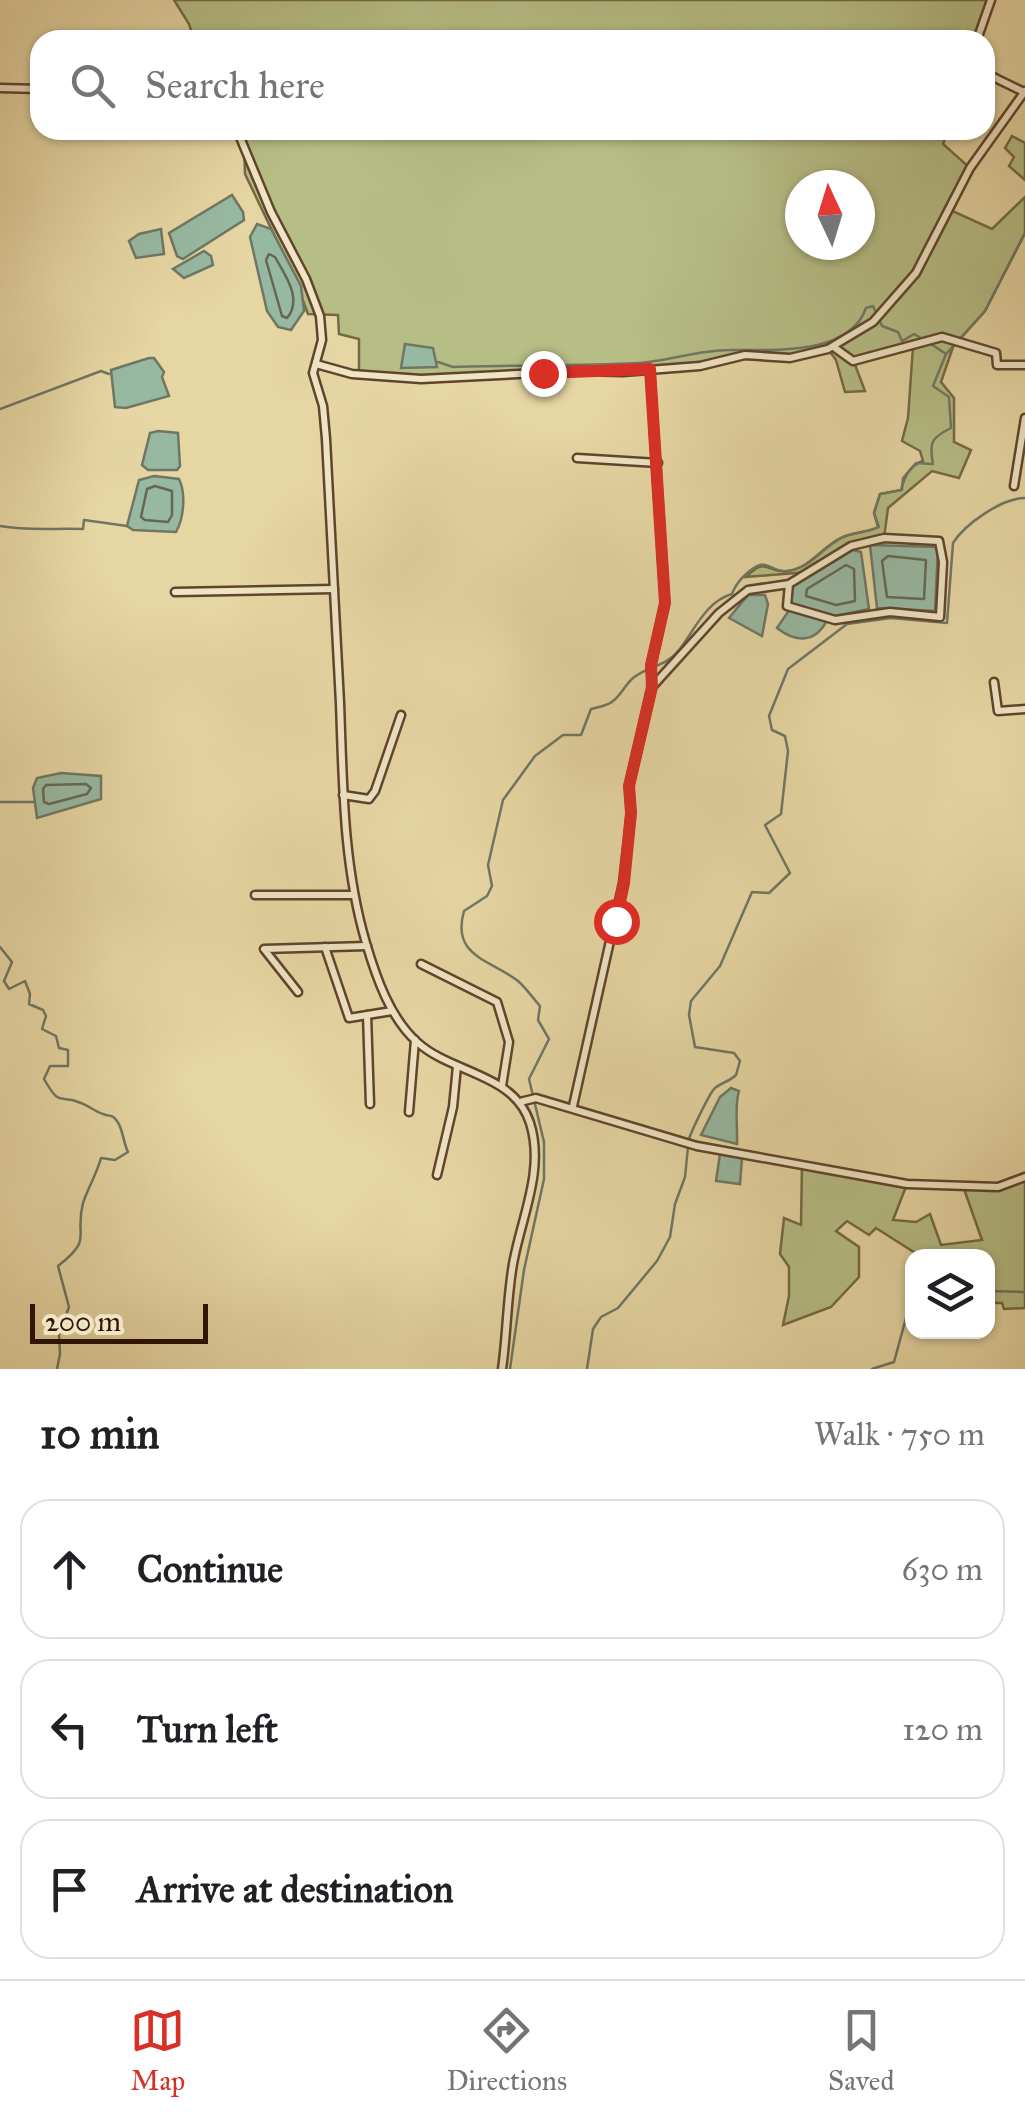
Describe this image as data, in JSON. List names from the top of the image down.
{
  "scale_bar": "200 m",
  "north": "top",
  "page": {
    "search": "Search here",
    "scale": "200 m",
    "heading": ["10 min", "Walk · 750 m"],
    "list": [
      ["Continue", "630 m"],
      ["Turn left", "120 m"],
      "Arrive at destination"
    ],
    "nav": ["Map", "Directions", "Saved"]
  }
}
